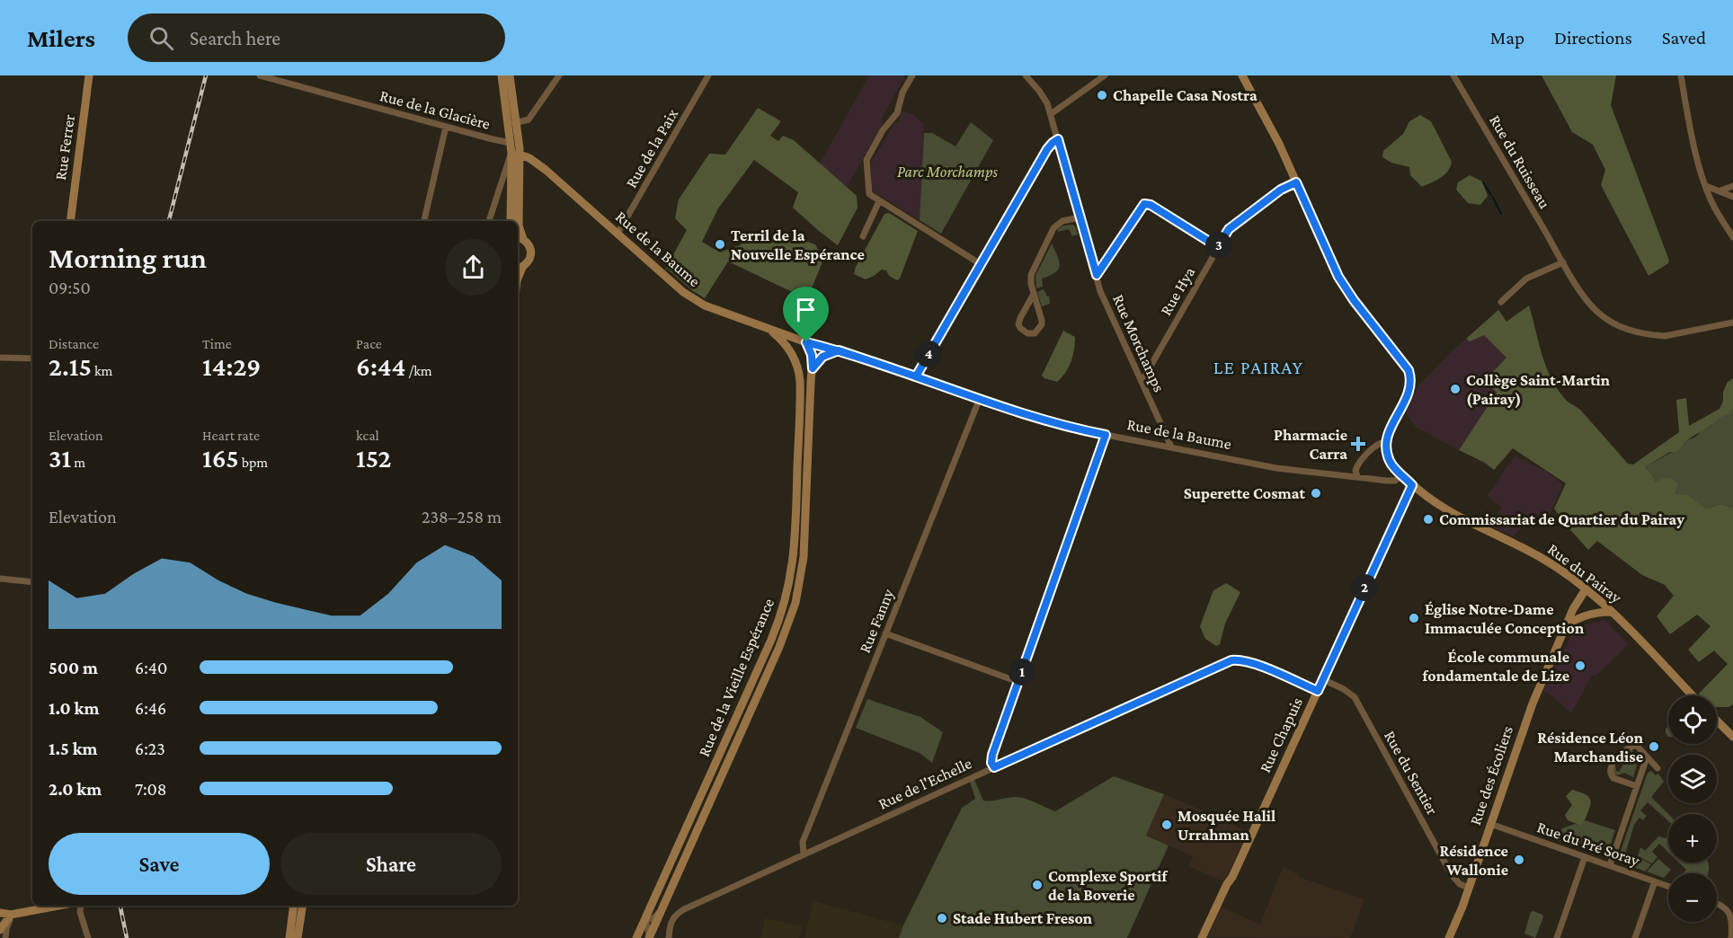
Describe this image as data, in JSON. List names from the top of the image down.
{
  "streets": {
    "street": [
      "Rue de la Glacière",
      "Rue Ferrer",
      "Rue de la Paix",
      "Rue du Ruisseau",
      "Rue de la Baume",
      "Rue Hya",
      "Rue Morchamps",
      "Rue du Pairay",
      "Rue Fanny",
      "Rue de la Vieille Espérance",
      "Rue Chapuis",
      "Rue du Sentier",
      "Rue des Écoliers",
      "Rue de l'Echelle",
      "Rue du Pré Soray"
    ]
  },
  "crossings": [
    ["Rue de la Paix", "Rue de la Baume"],
    ["Rue de la Baume", "Rue Morchamps"],
    ["Rue de la Baume", "Rue du Pairay"],
    ["Rue de la Baume", "Rue Fanny"],
    ["Rue de la Baume", "Rue de la Vieille Espérance"],
    ["Rue Hya", "Rue Morchamps"],
    ["Rue du Pairay", "Rue Chapuis"],
    ["Rue du Pairay", "Rue des Écoliers"],
    ["Rue Fanny", "Rue de l'Echelle"],
    ["Rue Chapuis", "Rue du Sentier"],
    ["Rue Chapuis", "Rue de l'Echelle"],
    ["Rue du Sentier", "Rue des Écoliers"],
    ["Rue des Écoliers", "Rue du Pré Soray"]
  ],
  "districts": ["LE PAIRAY"],
  "parks": ["Parc Morchamps"],
  "places": {
    "other": [
      "Chapelle Casa Nostra",
      "Terril de la Nouvelle Espérance",
      "Collège Saint-Martin (Pairay)",
      "Superette Cosmat",
      "Commissariat de Quartier du Pairay",
      "Église Notre-Dame Immaculée Conception",
      "École communale fondamentale de Lize",
      "Résidence Léon Marchandise",
      "Mosquée Halil Urrahman",
      "Résidence Wallonie",
      "Complexe Sportif de la Boverie",
      "Stade Hubert Freson"
    ],
    "health": ["Pharmacie Carra"]
  },
  "page": {
    "header": "Milers",
    "search": "Search here",
    "nav": ["Map", "Directions", "Saved"],
    "heading": ["Morning run", "09:50"],
    "pins": [
      "3",
      "4",
      "2",
      "1"
    ],
    "stats": [
      ["Distance", "2.15 km"],
      ["Time", "14:29"],
      ["Pace", "6:44 /km"],
      ["Elevation", "31 m"],
      ["Heart rate", "165 bpm"],
      ["kcal", "152"]
    ],
    "chart": ["Elevation", "238–258 m"],
    "list": [
      {
        "name": "500 m",
        "note": "6:40"
      },
      {
        "name": "1.0 km",
        "note": "6:46"
      },
      {
        "name": "1.5 km",
        "note": "6:23"
      },
      {
        "name": "2.0 km",
        "note": "7:08"
      }
    ],
    "map_buttons": ["+", "−"],
    "buttons": ["Save", "Share"]
  }
}
